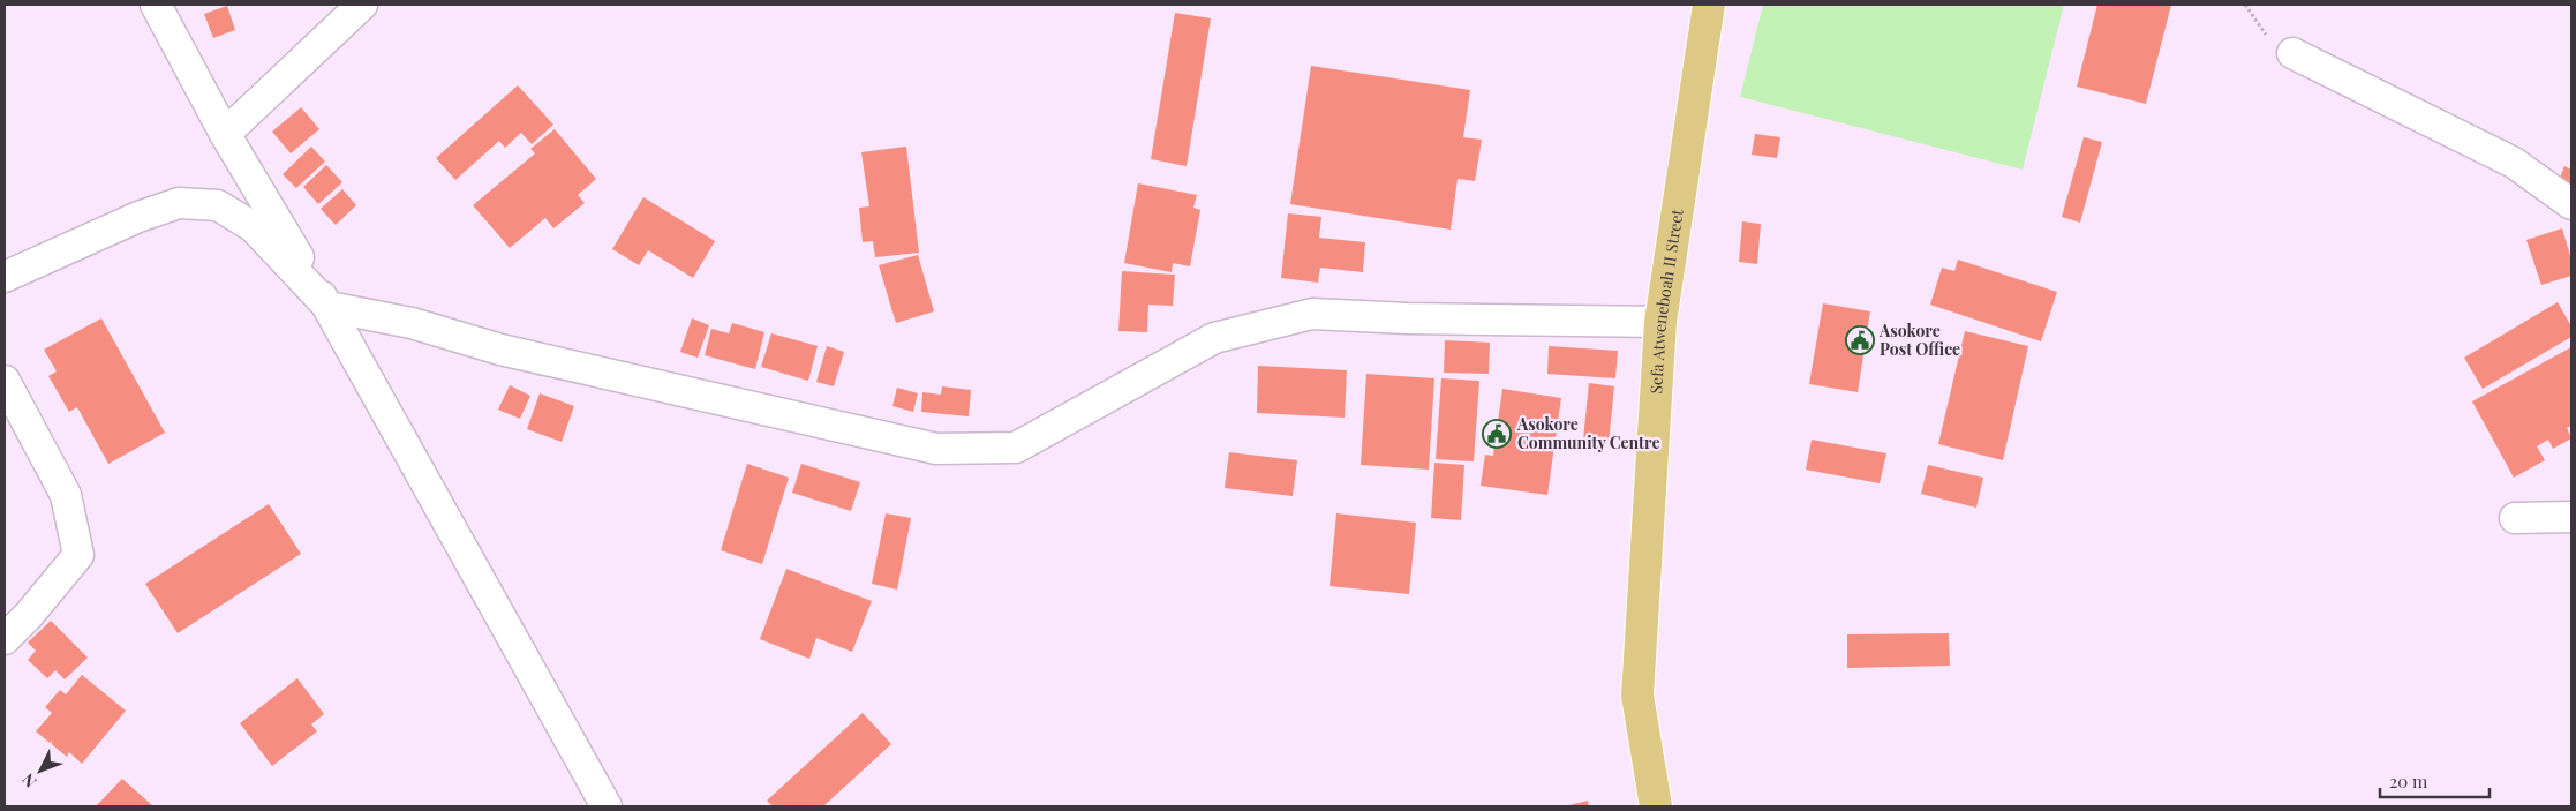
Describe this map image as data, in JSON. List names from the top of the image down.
{
  "streets": {
    "main road": ["Sefa Atweneboah II Street"]
  },
  "places": {
    "public building": ["Asokore Post Office", "Asokore Community Centre"]
  },
  "scale_bar": "20 m",
  "north": "bottom left"
}
